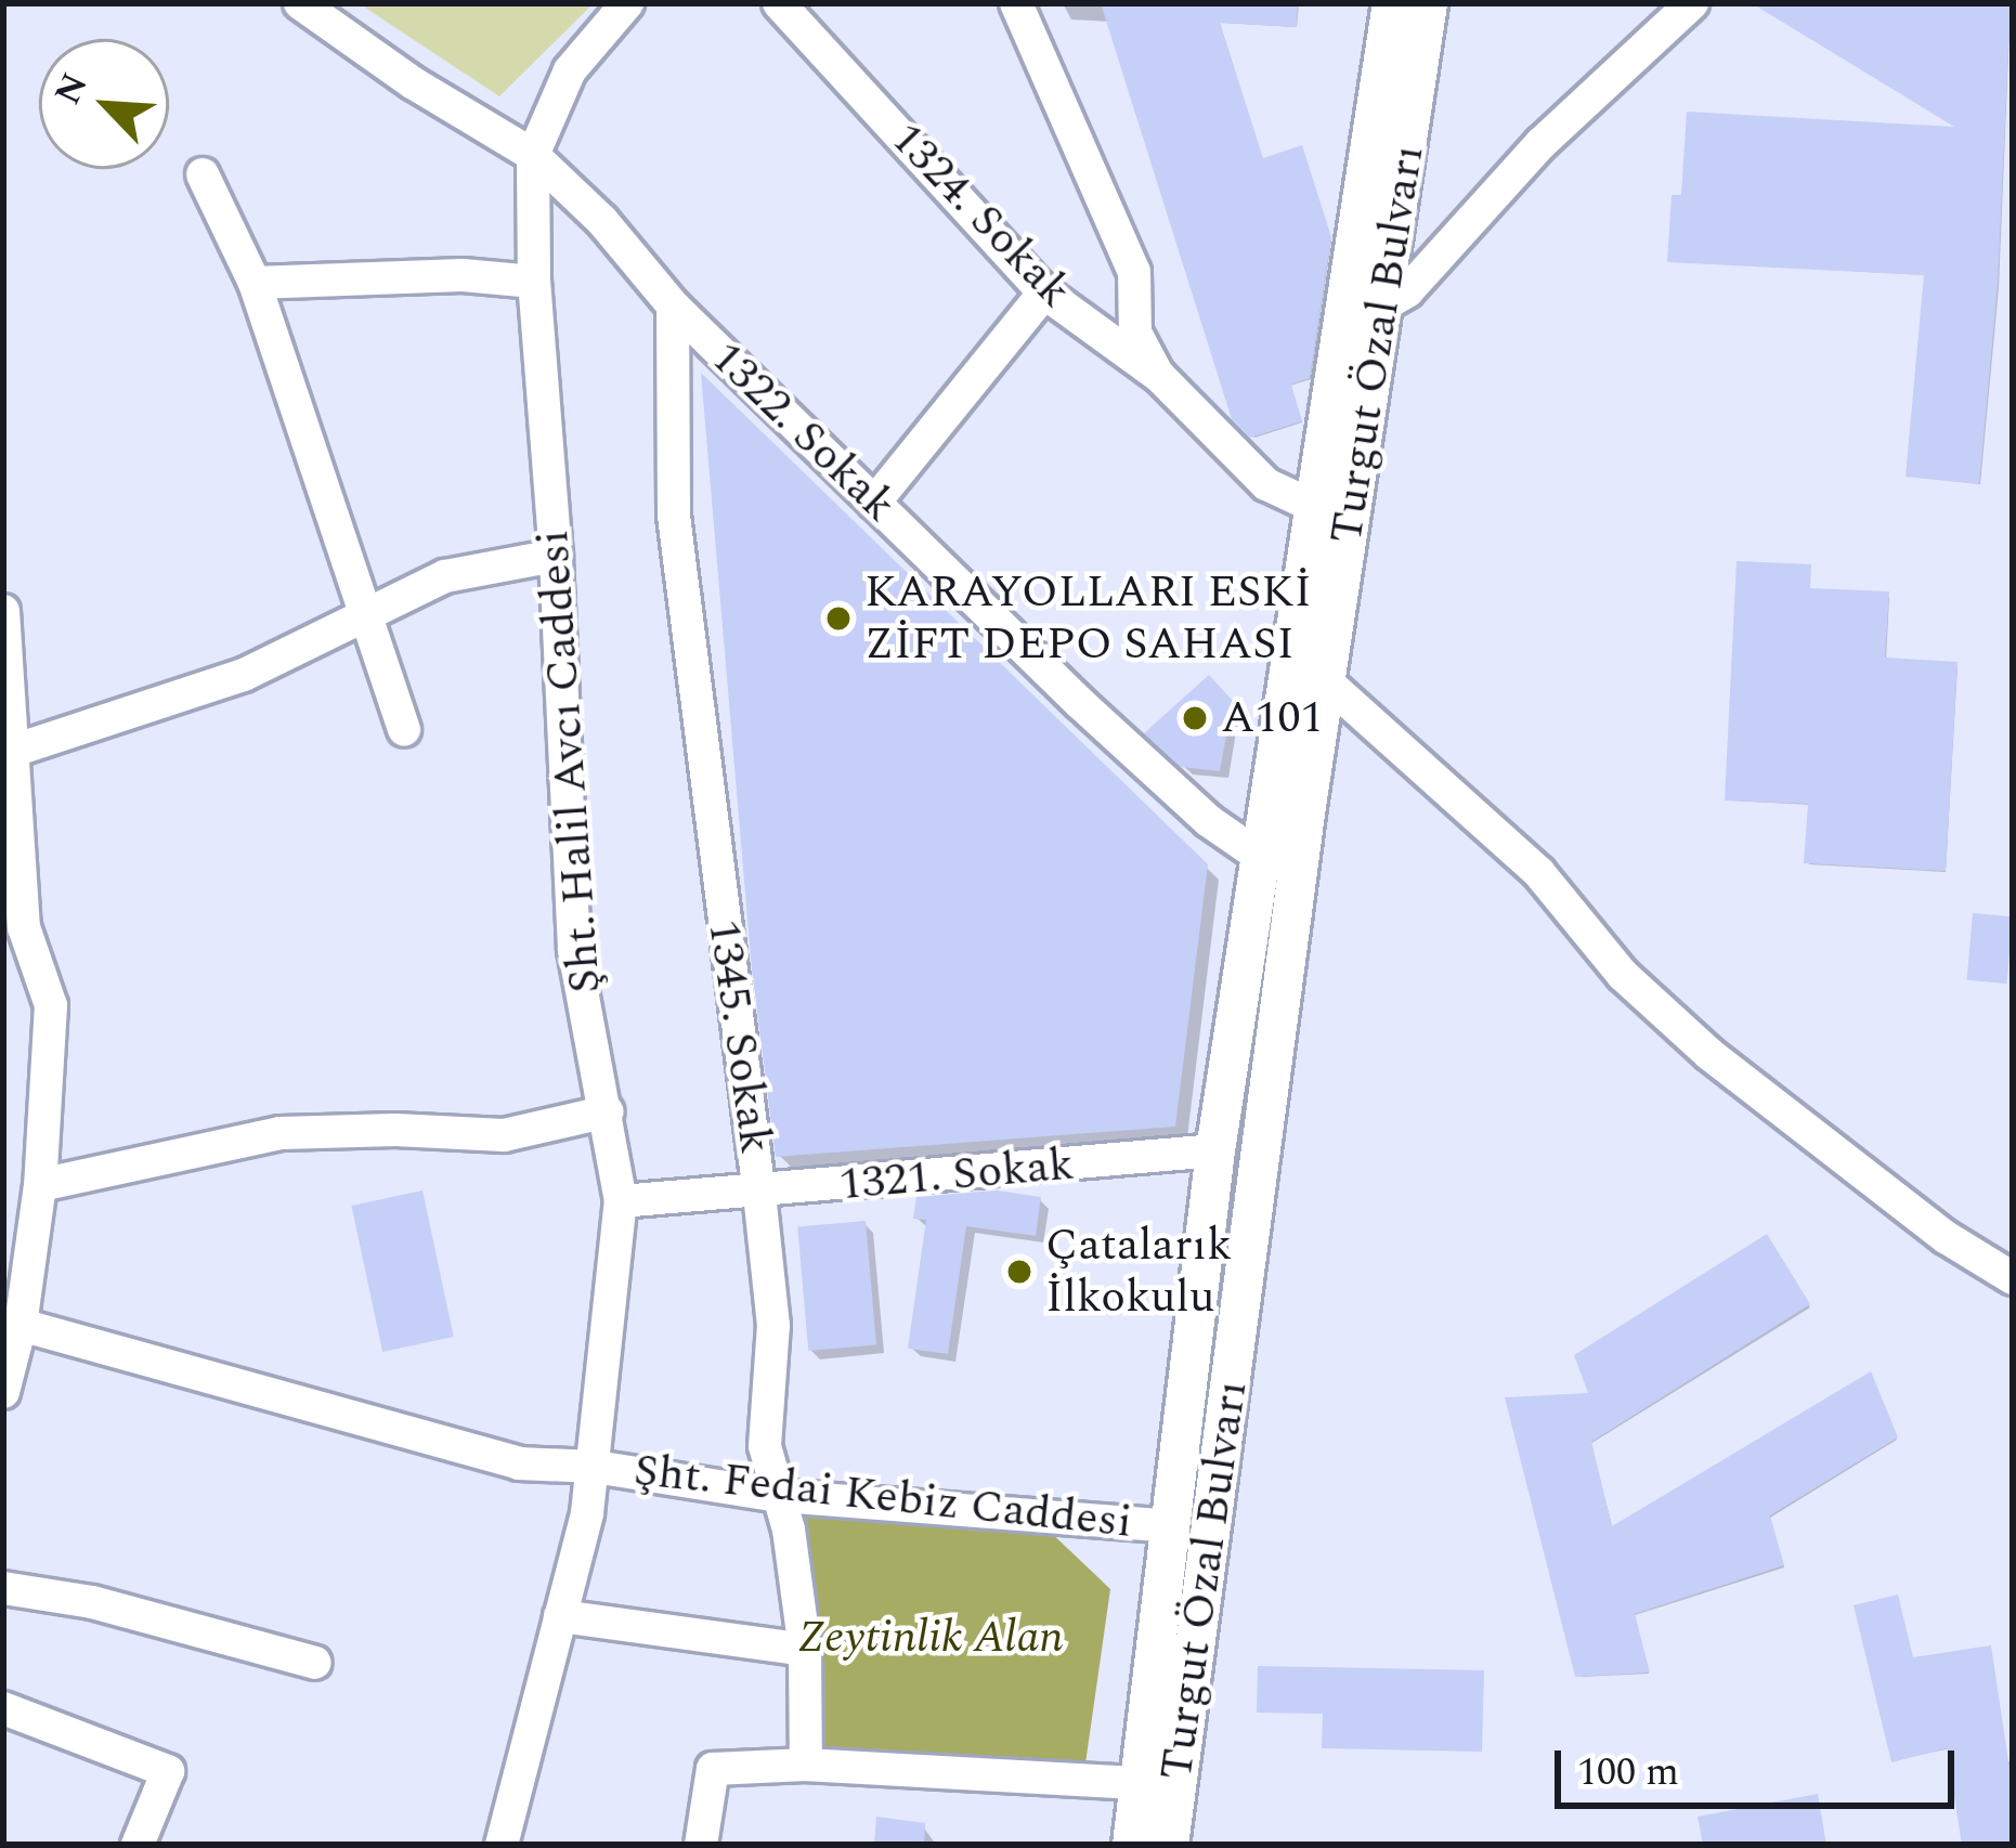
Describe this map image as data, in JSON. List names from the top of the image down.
{
  "streets": {
    "main road": ["Turgut Özal Bulvarı"],
    "street": [
      "1324. Sokak",
      "1322. Sokak",
      "Şht. Halil Avcı Caddesi",
      "1345. Sokak",
      "1321. Sokak",
      "Şht. Fedai Kebiz Caddesi"
    ]
  },
  "crossings": [
    ["1324. Sokak", "Turgut Özal Bulvarı"],
    ["Turgut Özal Bulvarı", "1322. Sokak"],
    ["Turgut Özal Bulvarı", "1321. Sokak"],
    ["Turgut Özal Bulvarı", "Şht. Fedai Kebiz Caddesi"],
    ["1322. Sokak", "Şht. Halil Avcı Caddesi"],
    ["1322. Sokak", "1345. Sokak"],
    ["Şht. Halil Avcı Caddesi", "1321. Sokak"],
    ["Şht. Halil Avcı Caddesi", "Şht. Fedai Kebiz Caddesi"],
    ["1345. Sokak", "1321. Sokak"],
    ["1345. Sokak", "Şht. Fedai Kebiz Caddesi"]
  ],
  "parks": ["Zeytinlik Alan"],
  "places": ["KARAYOLLARI ESKİ ZİFT DEPO SAHASI", "A101", "Çatalarık İlkokulu"],
  "scale_bar": "100 m",
  "north": "top left"
}
